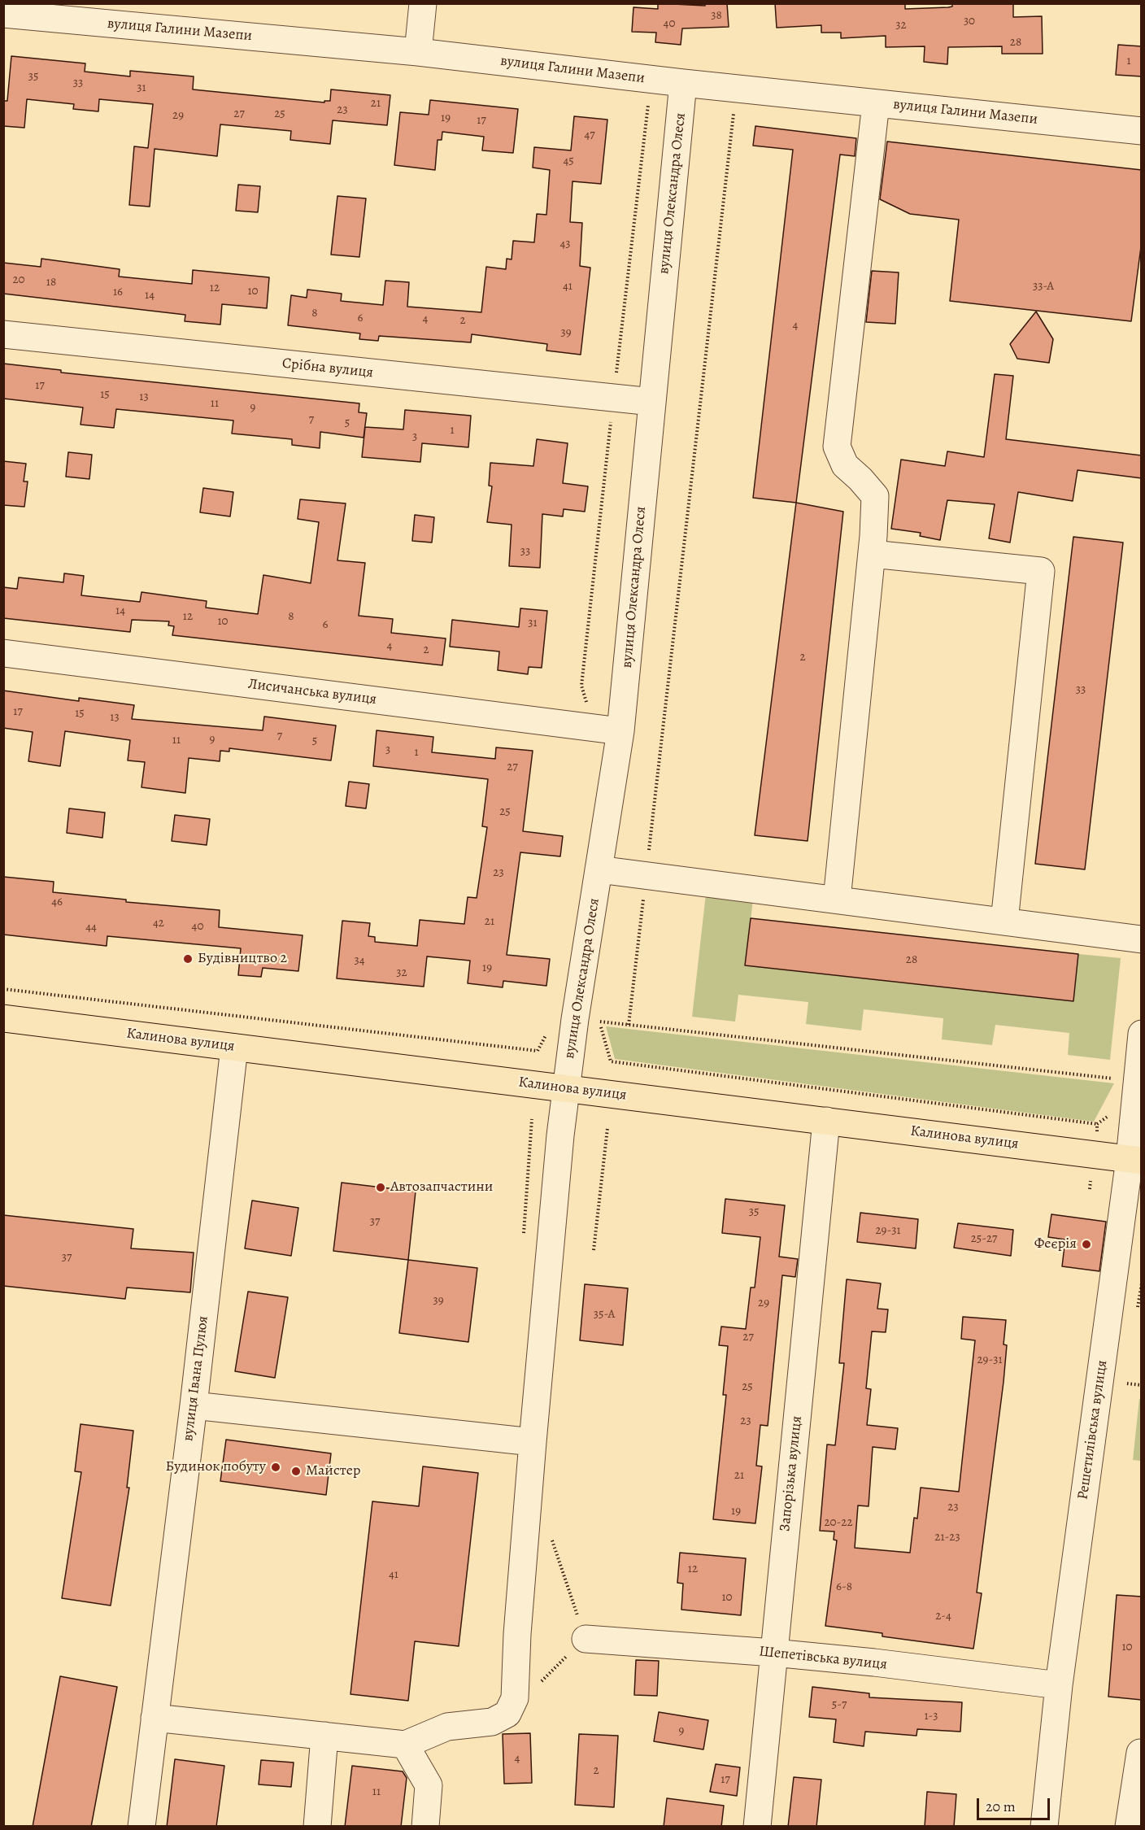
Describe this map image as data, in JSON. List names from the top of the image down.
{
  "streets": {
    "main road": ["Калинова вулиця"],
    "street": [
      "вулиця Галини Мазепи",
      "вулиця Олександра Олеся",
      "Срібна вулиця",
      "Лисичанська вулиця",
      "вулиця Івана Пулюя",
      "Решетилівська вулиця",
      "Запорізька вулиця",
      "Шепетівська вулиця"
    ]
  },
  "crossings": [
    ["вулиця Галини Мазепи", "вулиця Олександра Олеся"],
    ["вулиця Олександра Олеся", "Срібна вулиця"],
    ["вулиця Олександра Олеся", "Лисичанська вулиця"],
    ["вулиця Олександра Олеся", "Калинова вулиця"],
    ["Калинова вулиця", "вулиця Івана Пулюя"],
    ["Калинова вулиця", "Решетилівська вулиця"],
    ["Калинова вулиця", "Запорізька вулиця"],
    ["Решетилівська вулиця", "Шепетівська вулиця"],
    ["Запорізька вулиця", "Шепетівська вулиця"]
  ],
  "places": [
    "Будівництво 2",
    "Автозапчастини",
    "Феєрія",
    "Будинок побуту",
    "Майстер"
  ],
  "house_numbers": [
    "38",
    "30",
    "40",
    "32",
    "28",
    "1",
    "35",
    "33",
    "31",
    "21",
    "23",
    "27",
    "25",
    "29",
    "19",
    "17",
    "47",
    "45",
    "43",
    "20",
    "18",
    "41",
    "33-А",
    "12",
    "10",
    "16",
    "14",
    "8",
    "6",
    "4",
    "2",
    "4",
    "39",
    "17",
    "15",
    "13",
    "11",
    "9",
    "7",
    "5",
    "1",
    "3",
    "33",
    "14",
    "12",
    "8",
    "10",
    "31",
    "6",
    "4",
    "2",
    "2",
    "33",
    "17",
    "15",
    "13",
    "7",
    "9",
    "11",
    "5",
    "3",
    "1",
    "27",
    "25",
    "23",
    "46",
    "21",
    "42",
    "40",
    "44",
    "28",
    "34",
    "19",
    "32",
    "35",
    "37",
    "29-31",
    "25-27",
    "37",
    "39",
    "29",
    "35-А",
    "27",
    "29-31",
    "25",
    "23",
    "21",
    "23",
    "19",
    "20-22",
    "21-23",
    "12",
    "41",
    "6-8",
    "10",
    "2-4",
    "10",
    "5-7",
    "1-3",
    "9",
    "4",
    "2",
    "17",
    "11"
  ],
  "scale_bar": "20 m"
}
